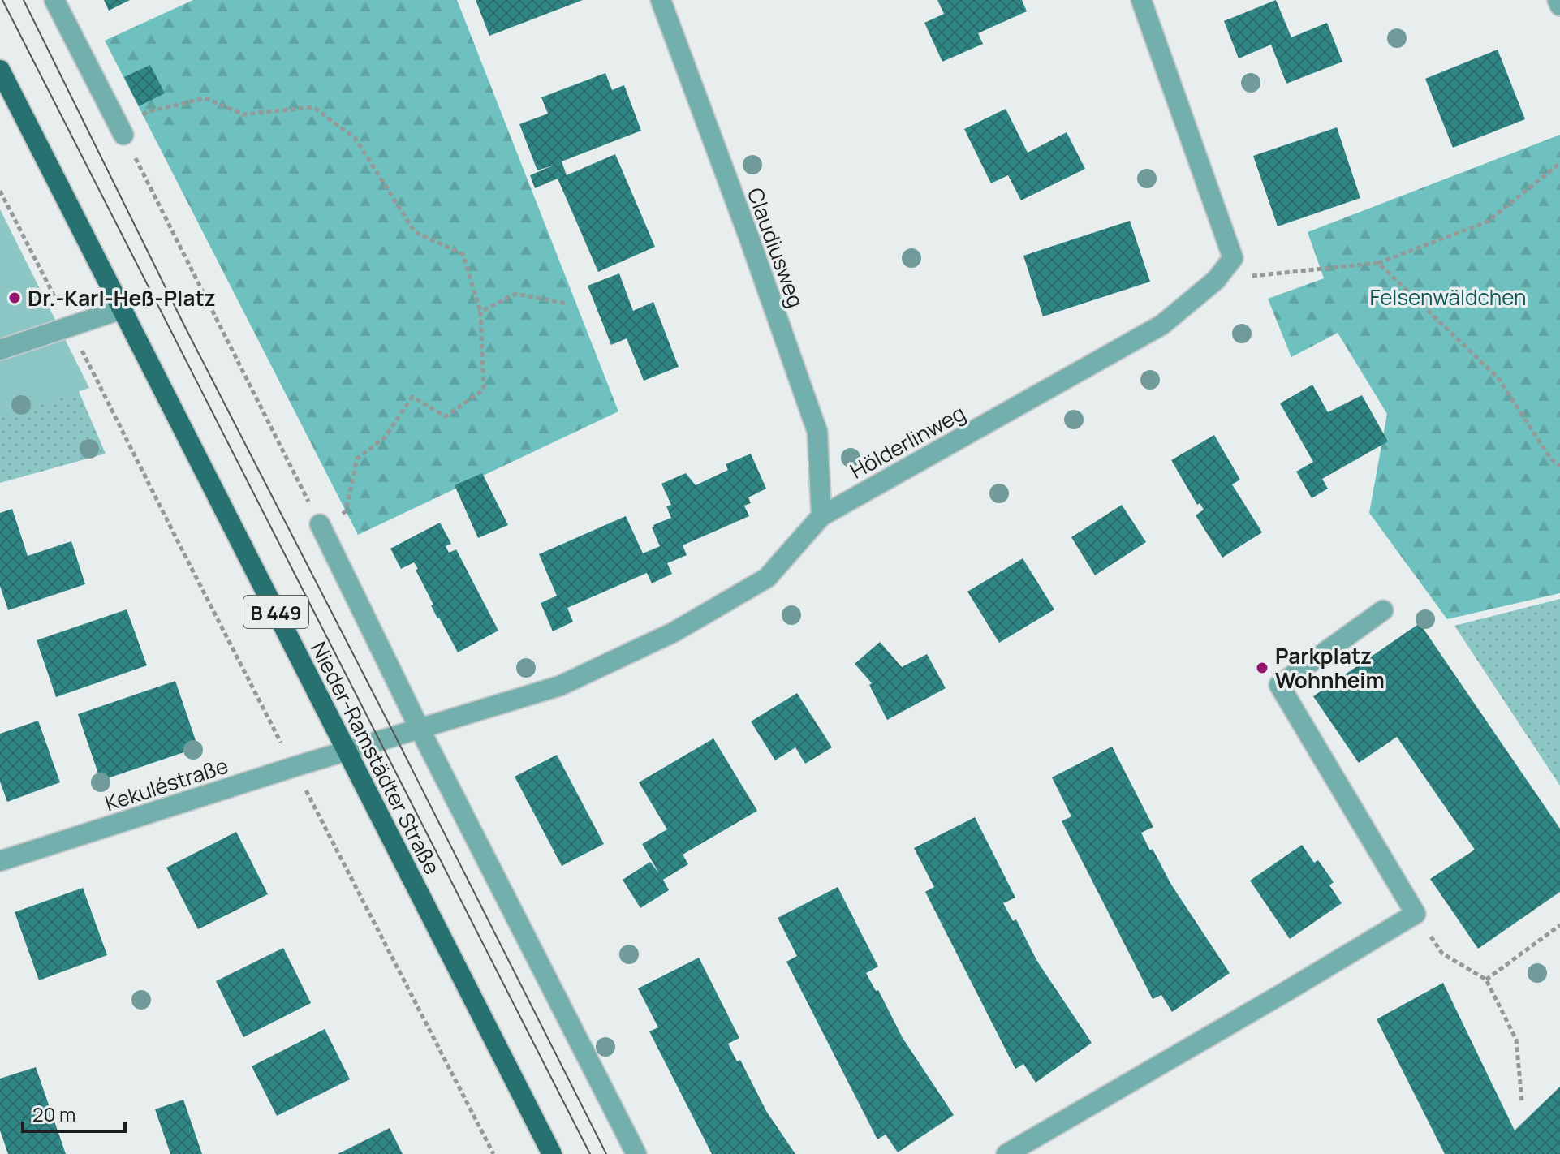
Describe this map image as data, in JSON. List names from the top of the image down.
{
  "streets": {
    "main road": ["B 449", "Nieder-Ramstädter Straße"],
    "street": ["Claudiusweg", "Hölderlinweg", "Kekuléstraße"]
  },
  "crossings": [
    ["Claudiusweg", "Hölderlinweg"],
    ["Hölderlinweg", "Nieder-Ramstädter Straße"],
    ["Hölderlinweg", "Kekuléstraße"],
    ["Nieder-Ramstädter Straße", "Kekuléstraße"]
  ],
  "parks": ["Felsenwäldchen"],
  "places": ["Dr.-Karl-Heß-Platz", "Parkplatz Wohnheim"],
  "scale_bar": "20 m"
}
